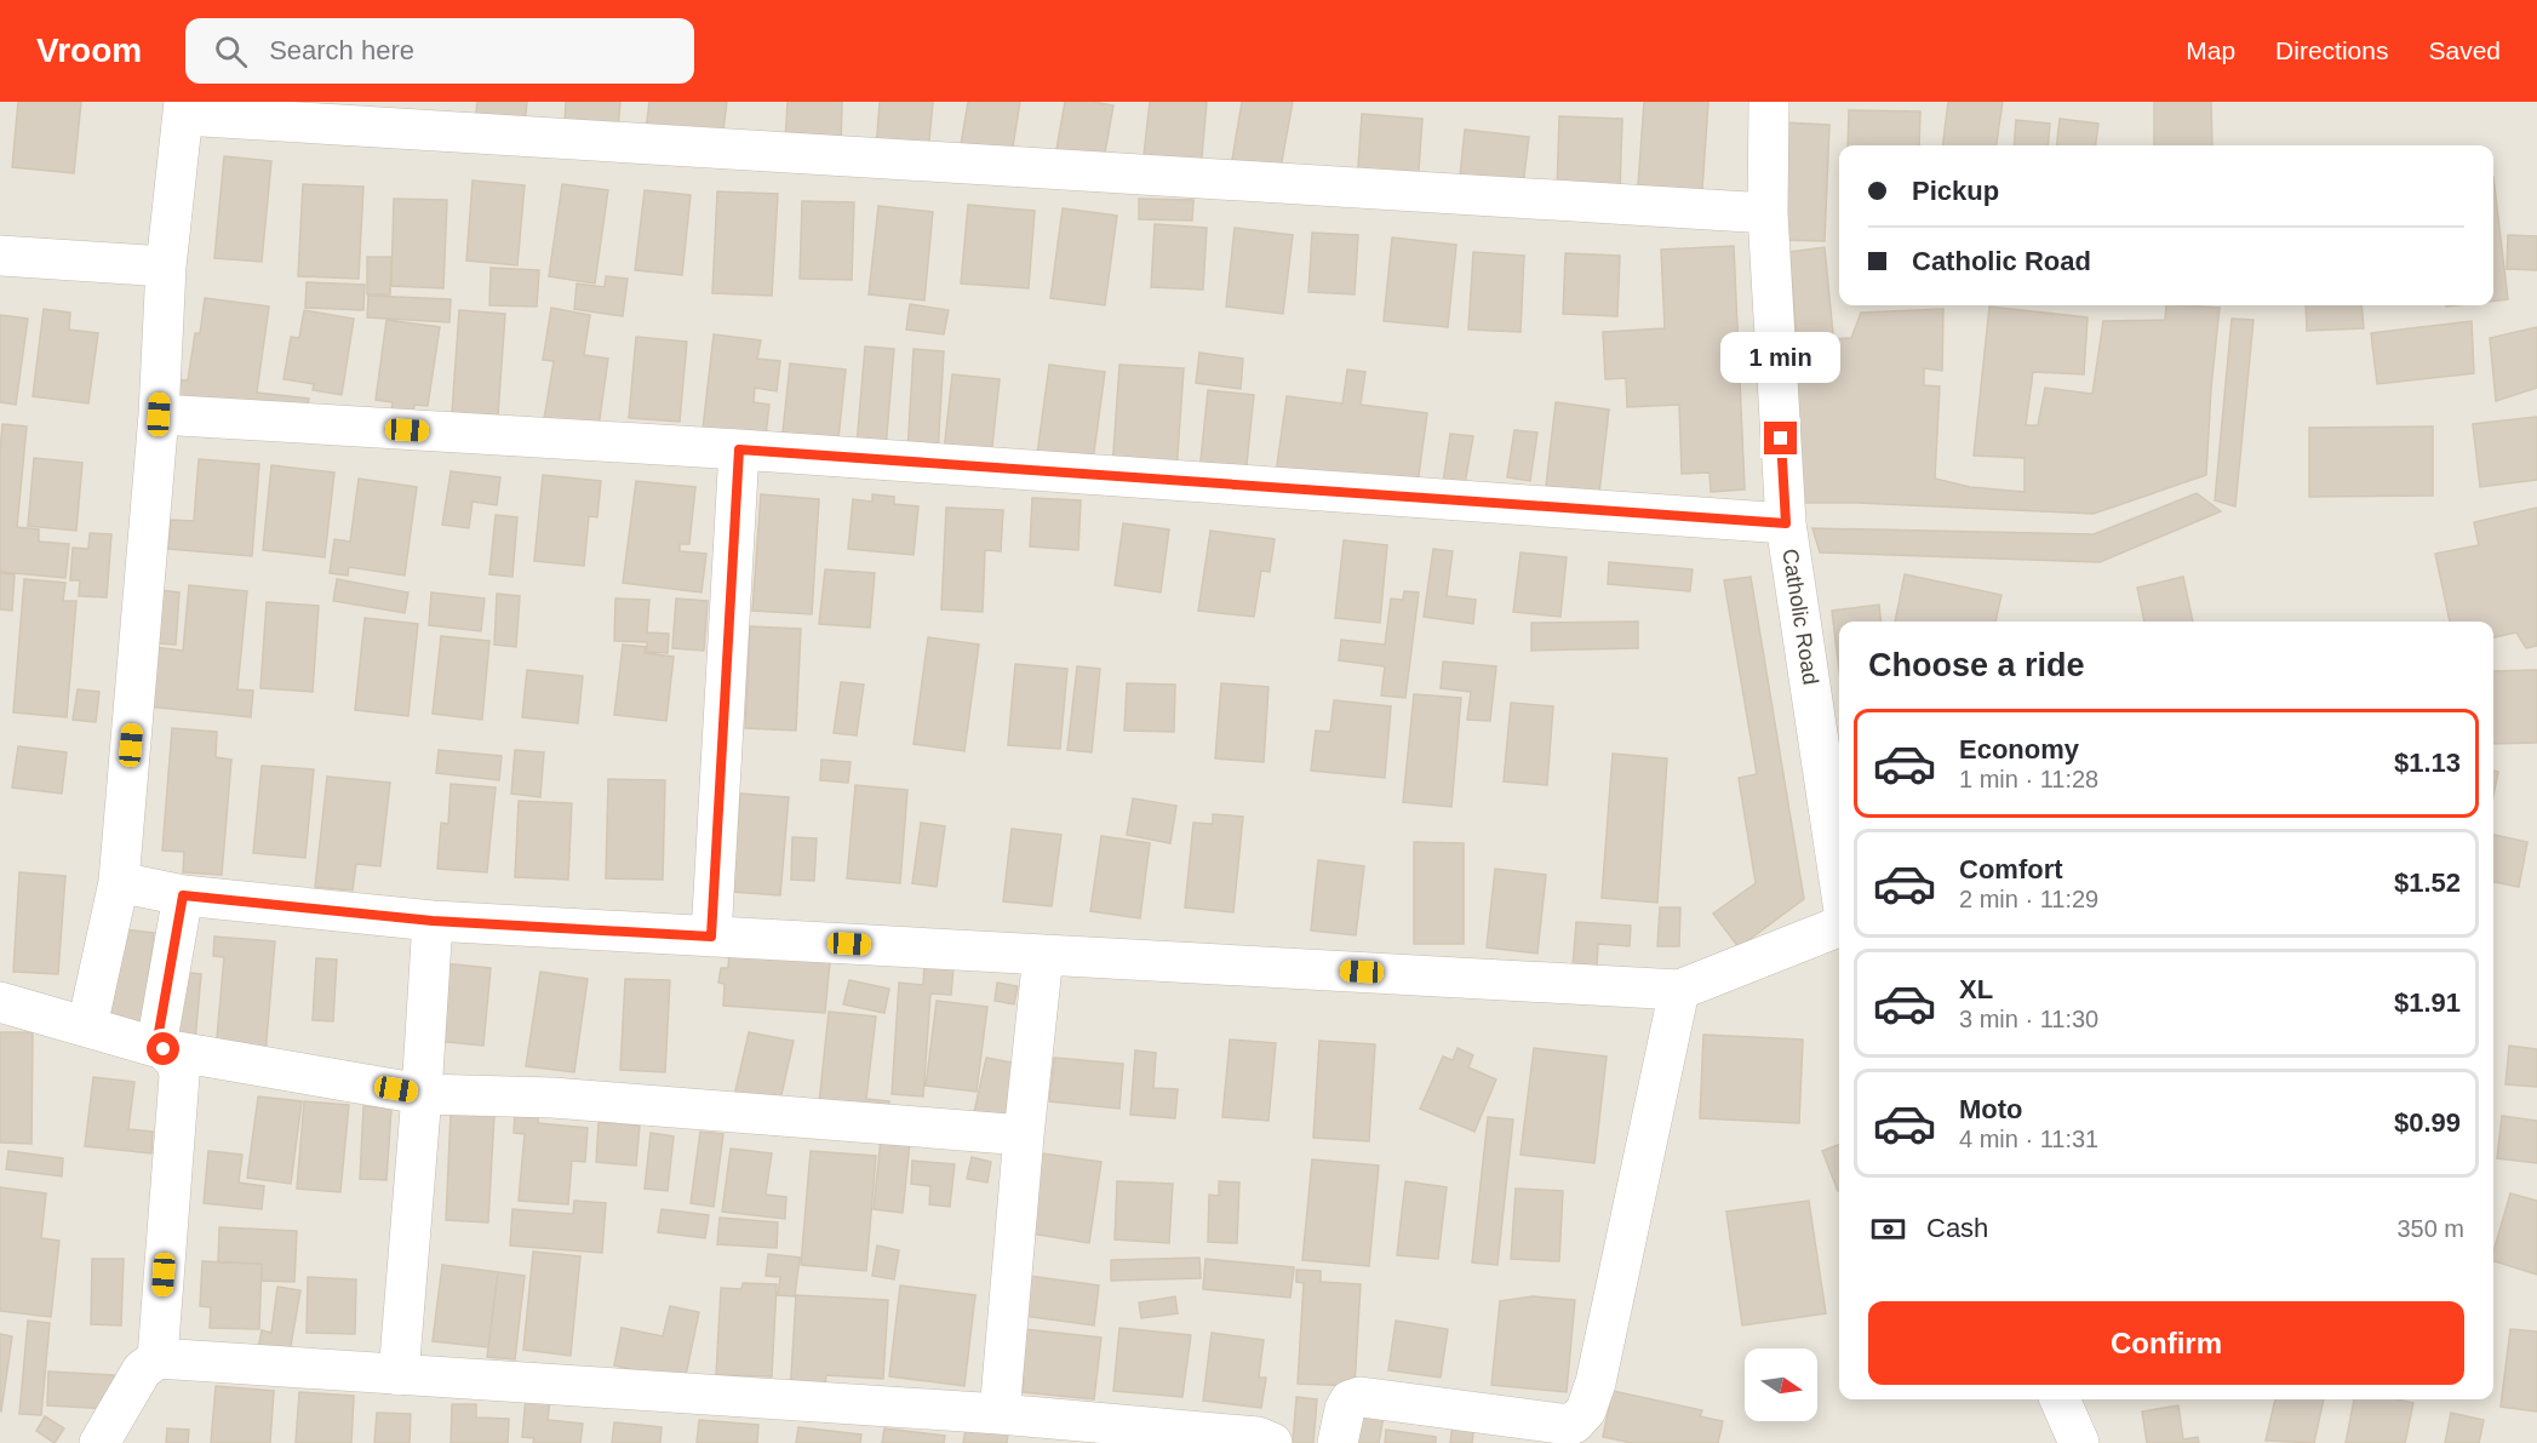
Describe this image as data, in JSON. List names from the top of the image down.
{
  "streets": {
    "street": ["Catholic Road"]
  },
  "north": "right",
  "page": {
    "header": "Vroom",
    "search": "Search here",
    "nav": ["Map", "Directions", "Saved"],
    "banner": ["Pickup", "Catholic Road"],
    "bubble": "1 min",
    "heading": "Choose a ride",
    "list": [
      {
        "name": "Economy",
        "note": "1 min · 11:28",
        "value": "$1.13"
      },
      {
        "name": "Comfort",
        "note": "2 min · 11:29",
        "value": "$1.52"
      },
      {
        "name": "XL",
        "note": "3 min · 11:30",
        "value": "$1.91"
      },
      {
        "name": "Moto",
        "note": "4 min · 11:31",
        "value": "$0.99"
      }
    ],
    "pay": ["Cash", "350 m"],
    "buttons": "Confirm"
  }
}
